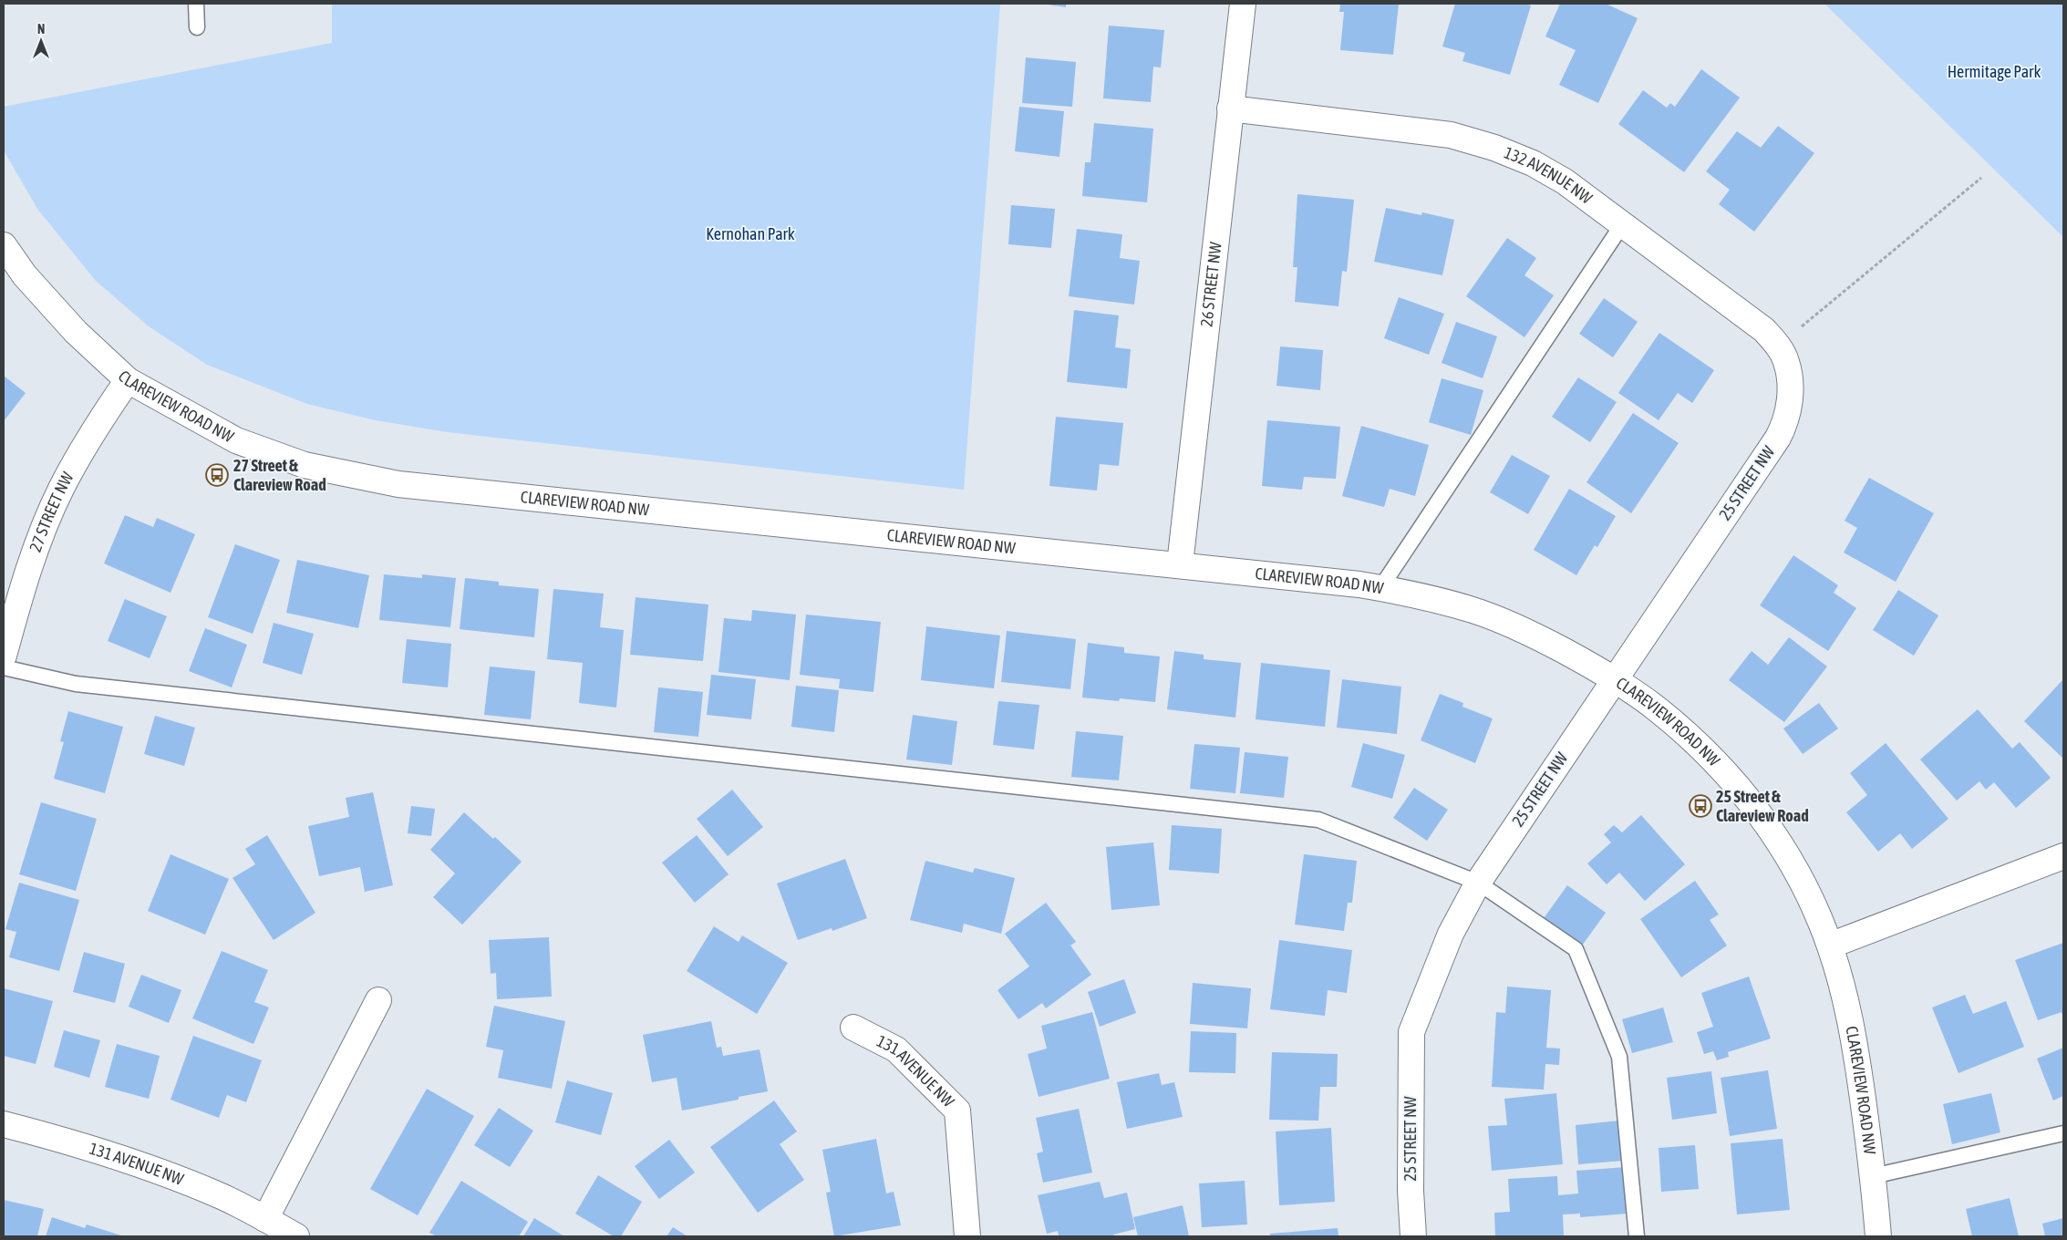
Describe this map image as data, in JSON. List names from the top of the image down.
{
  "streets": {
    "street": [
      "132 AVENUE NW",
      "26 STREET NW",
      "CLAREVIEW ROAD NW",
      "25 STREET NW",
      "27 STREET NW",
      "131 AVENUE NW"
    ]
  },
  "crossings": [
    ["132 AVENUE NW", "26 STREET NW"],
    ["132 AVENUE NW", "25 STREET NW"],
    ["26 STREET NW", "CLAREVIEW ROAD NW"],
    ["CLAREVIEW ROAD NW", "25 STREET NW"],
    ["CLAREVIEW ROAD NW", "27 STREET NW"]
  ],
  "parks": ["Hermitage Park", "Kernohan Park"],
  "places": {
    "bus stop": ["27 Street & Clareview Road", "25 Street & Clareview Road"]
  },
  "north": "top"
}
